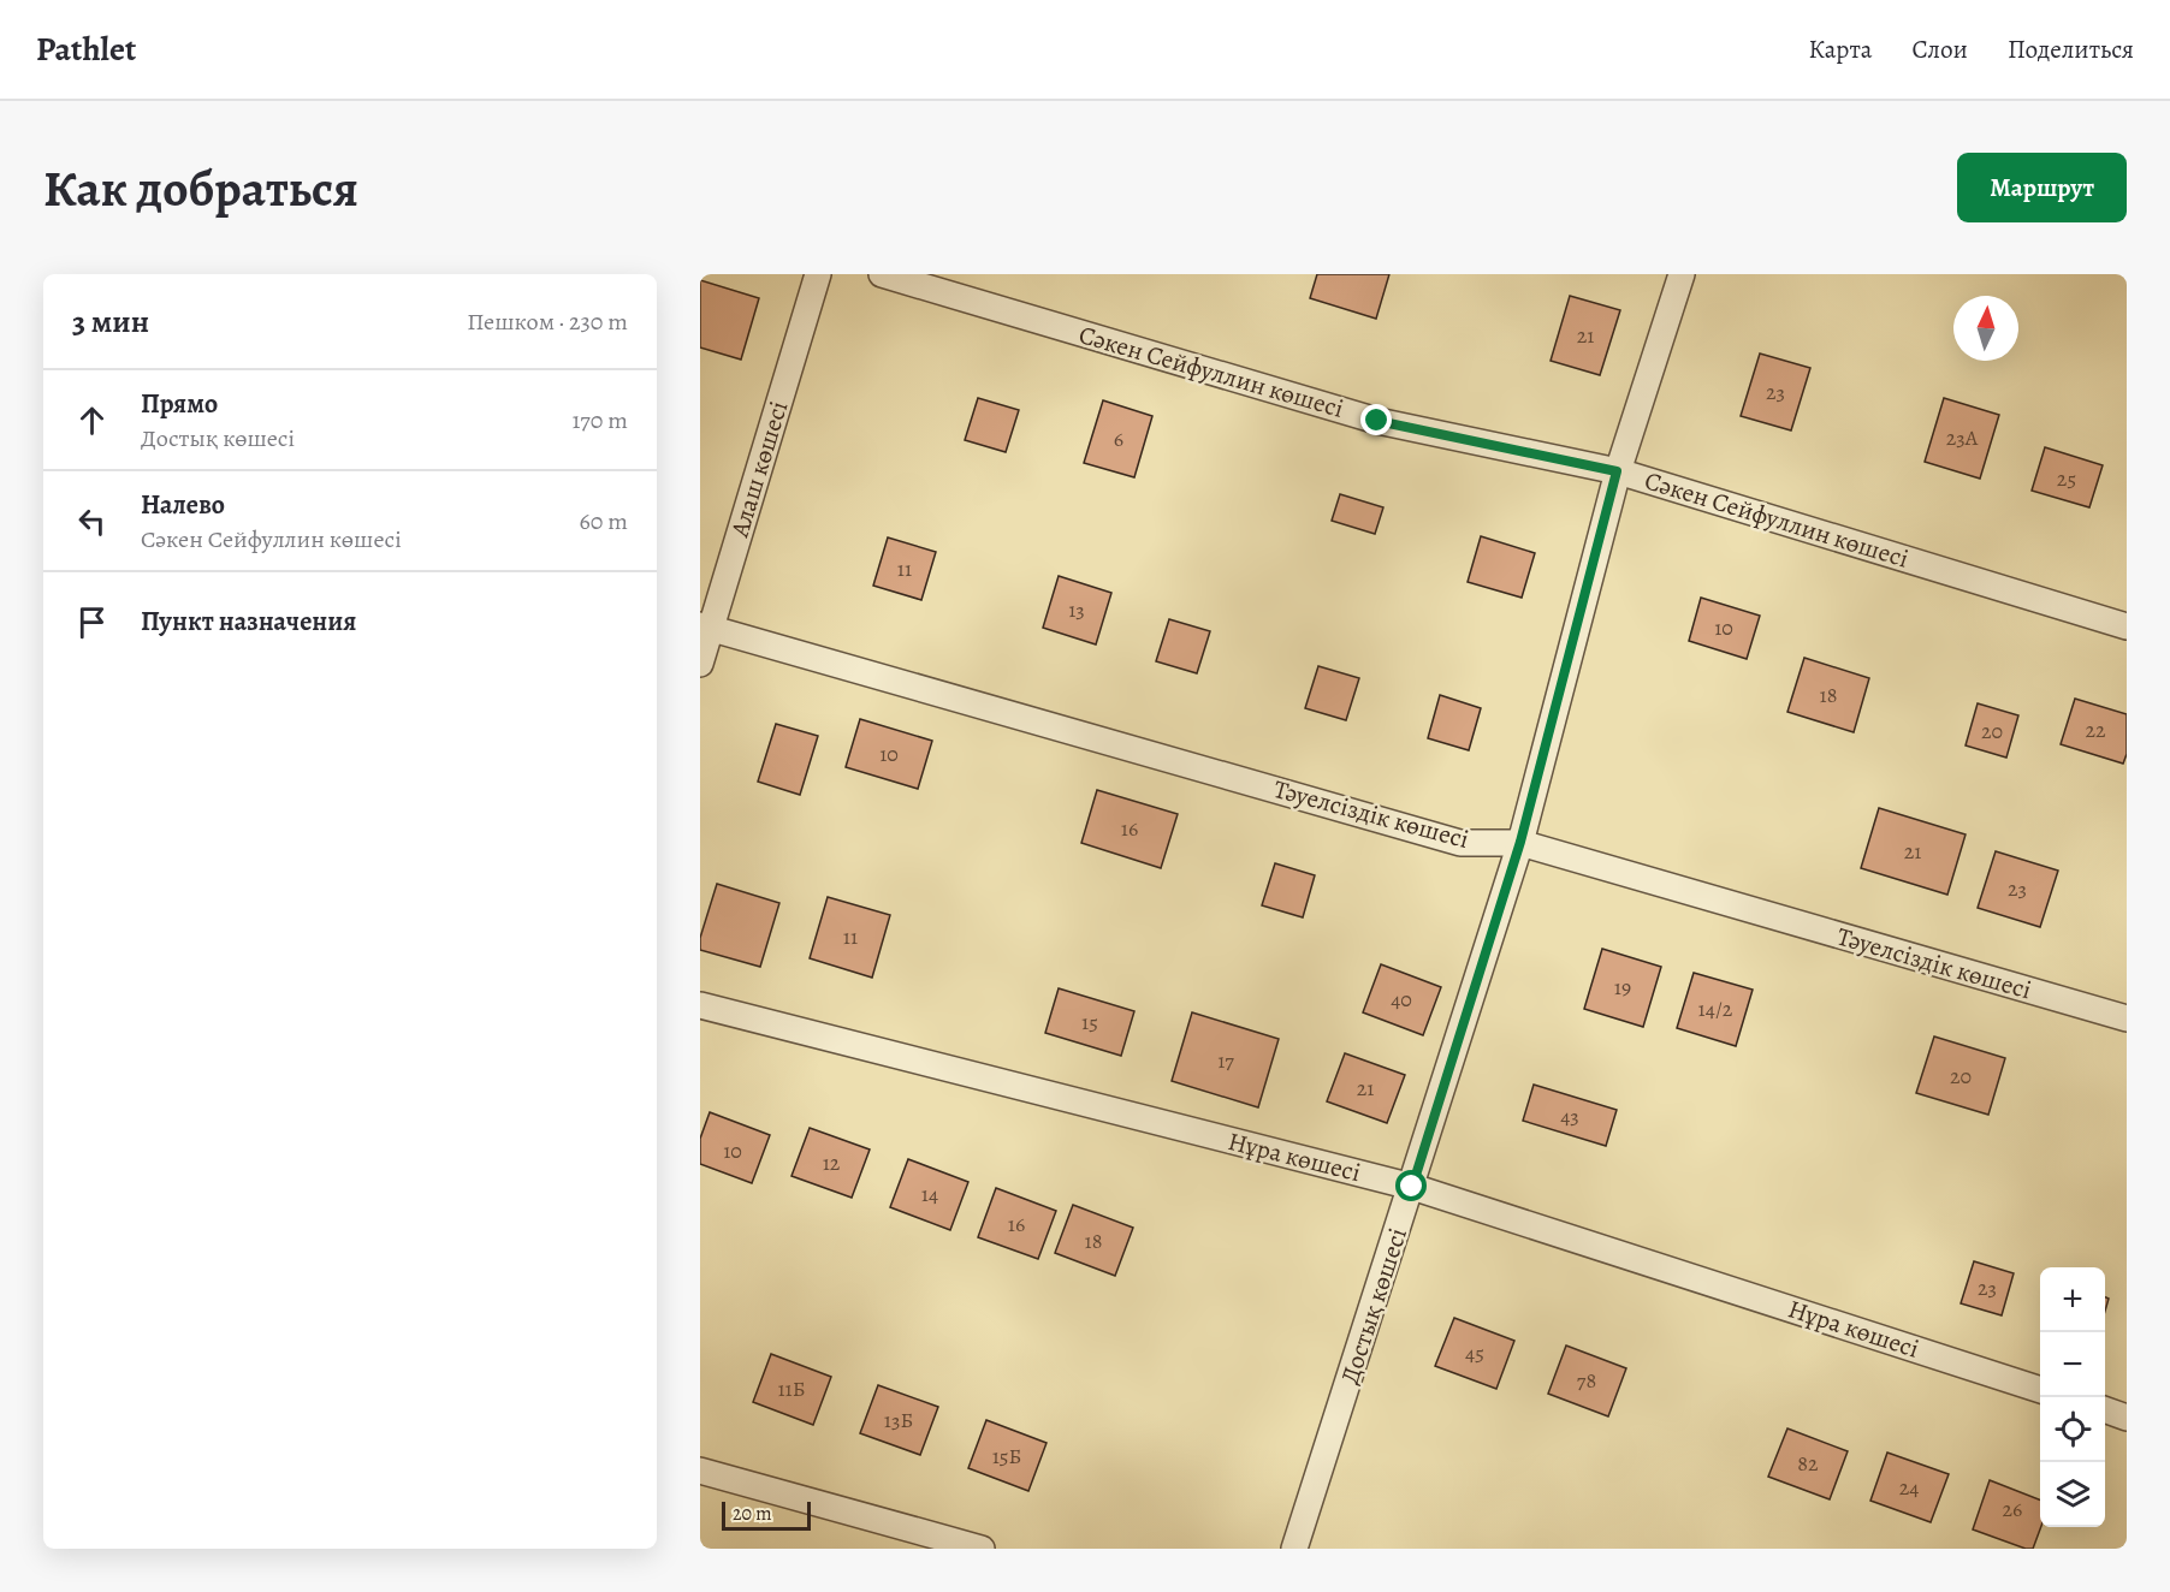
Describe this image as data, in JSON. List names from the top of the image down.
{
  "streets": {
    "street": [
      "Сәкен Сейфуллин көшесі",
      "Алаш көшесі",
      "Тәуелсіздік көшесі",
      "Нұра көшесі",
      "Достық көшесі"
    ]
  },
  "crossings": [
    ["Сәкен Сейфуллин көшесі", "Достық көшесі"],
    ["Алаш көшесі", "Тәуелсіздік көшесі"],
    ["Тәуелсіздік көшесі", "Достық көшесі"],
    ["Нұра көшесі", "Достық көшесі"]
  ],
  "house_numbers": [
    "21",
    "23",
    "23А",
    "6",
    "25",
    "11",
    "13",
    "10",
    "18",
    "22",
    "20",
    "10",
    "16",
    "21",
    "23",
    "11",
    "19",
    "40",
    "14/2",
    "15",
    "17",
    "20",
    "21",
    "43",
    "10",
    "12",
    "14",
    "16",
    "18",
    "23",
    "45",
    "78",
    "11Б",
    "13Б",
    "15Б",
    "82",
    "24",
    "26"
  ],
  "scale_bar": "20 m",
  "north": "top",
  "page": {
    "header": "Pathlet",
    "nav": ["Карта", "Слои", "Поделиться"],
    "buttons": "Маршрут",
    "title": "Как добраться",
    "heading": ["3 мин", "Пешком · 230 m"],
    "list": [
      ["Прямо", "Достық көшесі", "170 m"],
      ["Налево", "Сәкен Сейфуллин көшесі", "60 m"],
      "Пункт назначения"
    ],
    "map_buttons": ["+", "−"],
    "scale": "20 m"
  }
}
